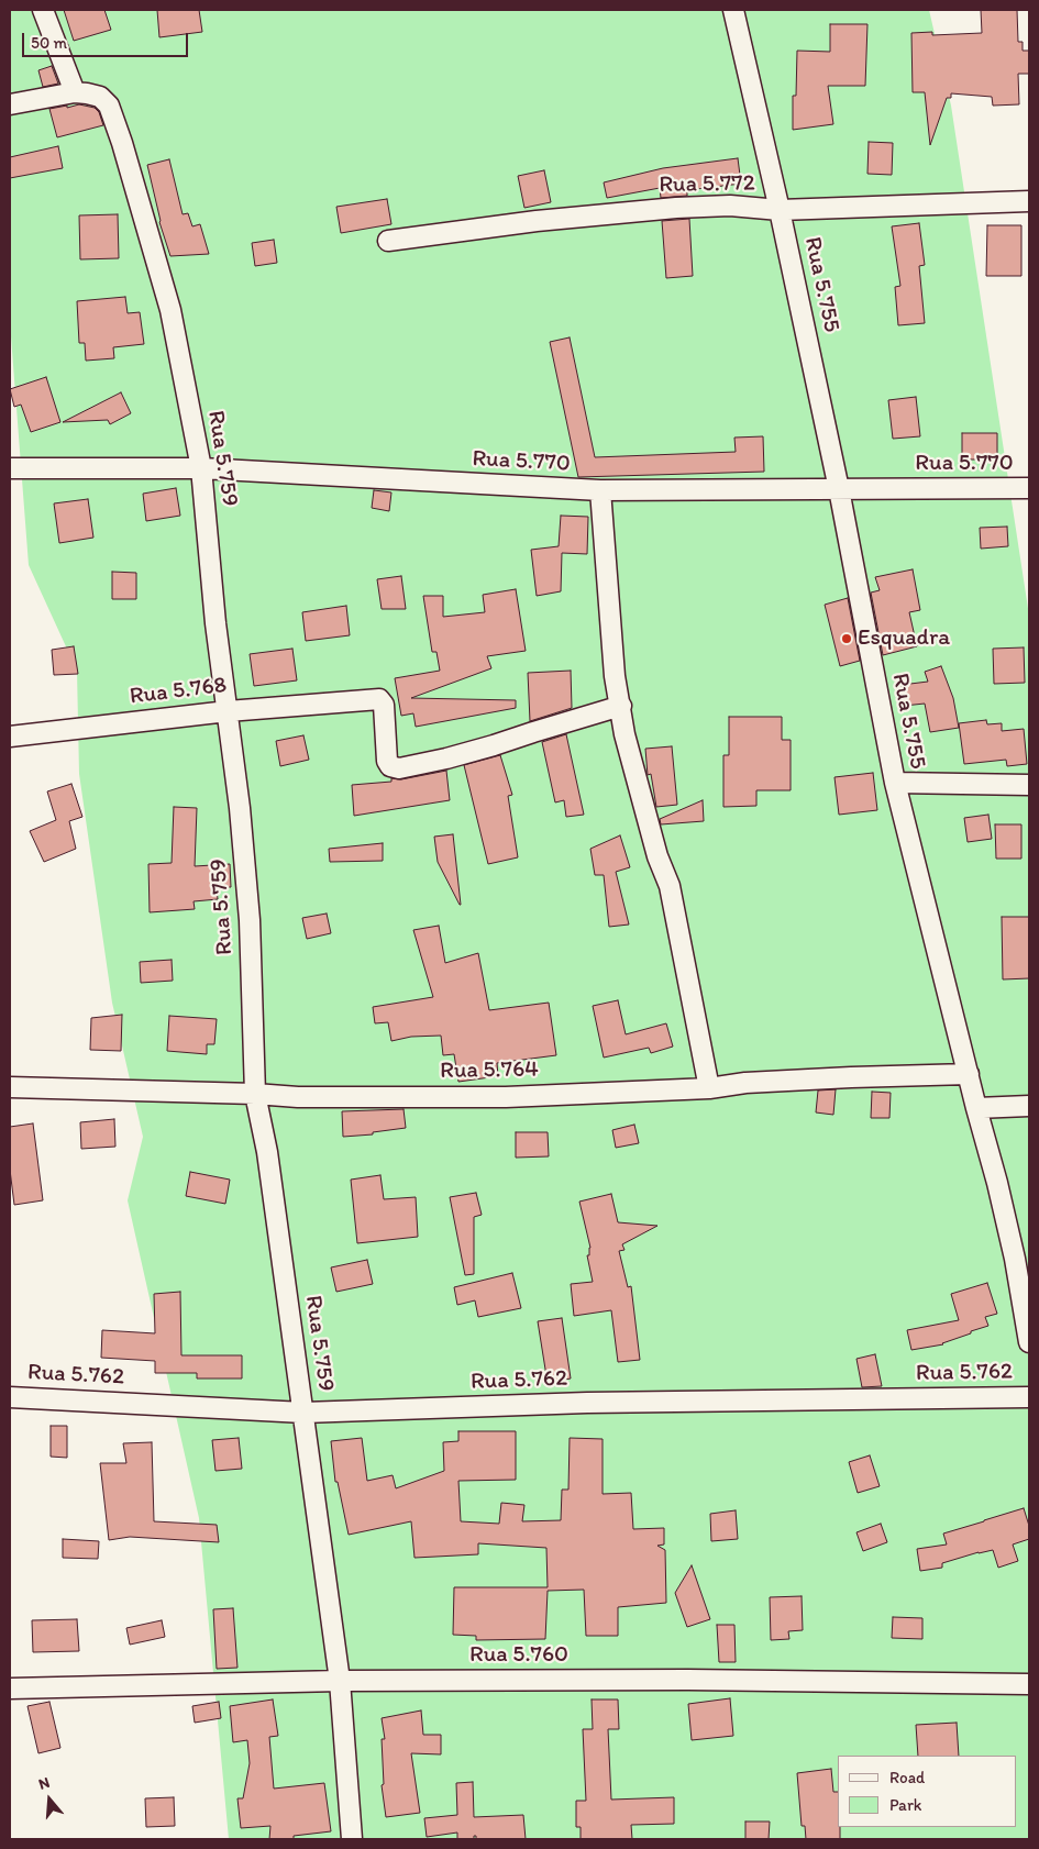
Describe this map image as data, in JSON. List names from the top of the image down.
{
  "streets": {
    "street": [
      "Rua 5.772",
      "Rua 5.755",
      "Rua 5.759",
      "Rua 5.770",
      "Rua 5.768",
      "Rua 5.764",
      "Rua 5.762",
      "Rua 5.760"
    ]
  },
  "crossings": [
    ["Rua 5.772", "Rua 5.755"],
    ["Rua 5.755", "Rua 5.770"],
    ["Rua 5.755", "Rua 5.764"],
    ["Rua 5.759", "Rua 5.770"],
    ["Rua 5.759", "Rua 5.768"],
    ["Rua 5.759", "Rua 5.764"],
    ["Rua 5.759", "Rua 5.762"],
    ["Rua 5.759", "Rua 5.760"]
  ],
  "places": ["Esquadra"],
  "legend": ["Road", "Park"],
  "scale_bar": "50 m",
  "north": "top"
}
